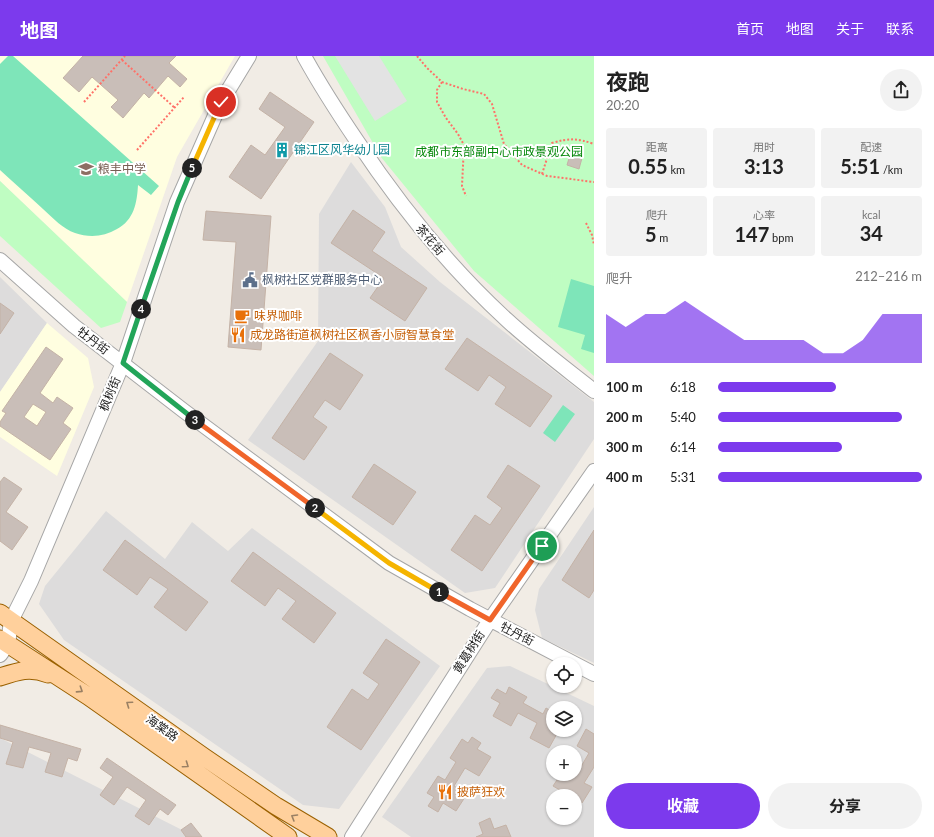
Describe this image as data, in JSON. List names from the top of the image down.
{
  "streets": {
    "main road": ["海棠路"],
    "street": [
      "茶花街",
      "牡丹街",
      "枫树街",
      "黄葛树街"
    ]
  },
  "crossings": [
    ["牡丹街", "枫树街"],
    ["牡丹街", "黄葛树街"],
    ["枫树街", "海棠路"]
  ],
  "parks": ["成都市东部副中心市政景观公园"],
  "places": {
    "building": ["锦江区风华幼儿园"],
    "school or university": ["粮丰中学"],
    "public building": ["枫树社区党群服务中心"],
    "cafe": ["味界咖啡"],
    "restaurant": ["成龙路街道枫树社区枫香小厨智慧食堂", "披萨狂欢"]
  },
  "page": {
    "header": "地图",
    "nav": [
      "首页",
      "地图",
      "关于",
      "联系"
    ],
    "heading": ["夜跑", "20:20"],
    "stats": [
      ["距离", "0.55 km"],
      ["用时", "3:13"],
      ["配速", "5:51 /km"],
      ["爬升", "5 m"],
      ["心率", "147 bpm"],
      ["kcal", "34"]
    ],
    "pins": [
      "5",
      "4",
      "3",
      "2",
      "1"
    ],
    "chart": ["爬升", "212–216 m"],
    "list": [
      {
        "name": "100 m",
        "note": "6:18"
      },
      {
        "name": "200 m",
        "note": "5:40"
      },
      {
        "name": "300 m",
        "note": "6:14"
      },
      {
        "name": "400 m",
        "note": "5:31"
      }
    ],
    "map_buttons": ["+", "−"],
    "buttons": ["收藏", "分享"]
  }
}
